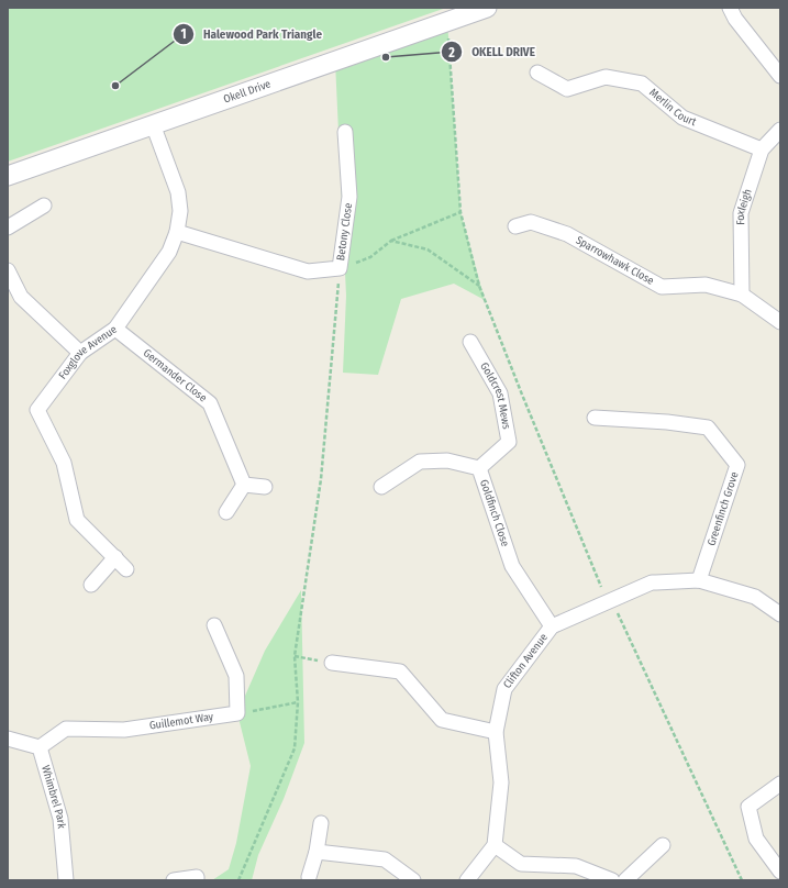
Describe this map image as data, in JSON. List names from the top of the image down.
{
  "streets": {
    "street": [
      "Okell Drive",
      "Merlin Court",
      "Foxleigh",
      "Betony Close",
      "Sparrowhawk Close",
      "Foxglove Avenue",
      "Germander Close",
      "Goldcrest Mews",
      "Greenfinch Grove",
      "Goldfinch Close",
      "Clifton Avenue",
      "Guillemot Way",
      "Whimbrel Park"
    ]
  },
  "crossings": [
    ["Okell Drive", "Foxglove Avenue"],
    ["Merlin Court", "Foxleigh"],
    ["Foxleigh", "Sparrowhawk Close"],
    ["Betony Close", "Foxglove Avenue"],
    ["Foxglove Avenue", "Germander Close"],
    ["Goldcrest Mews", "Goldfinch Close"],
    ["Greenfinch Grove", "Clifton Avenue"],
    ["Goldfinch Close", "Clifton Avenue"],
    ["Guillemot Way", "Whimbrel Park"]
  ],
  "places": ["OKELL DRIVE", "Halewood Park Triangle"]
}
